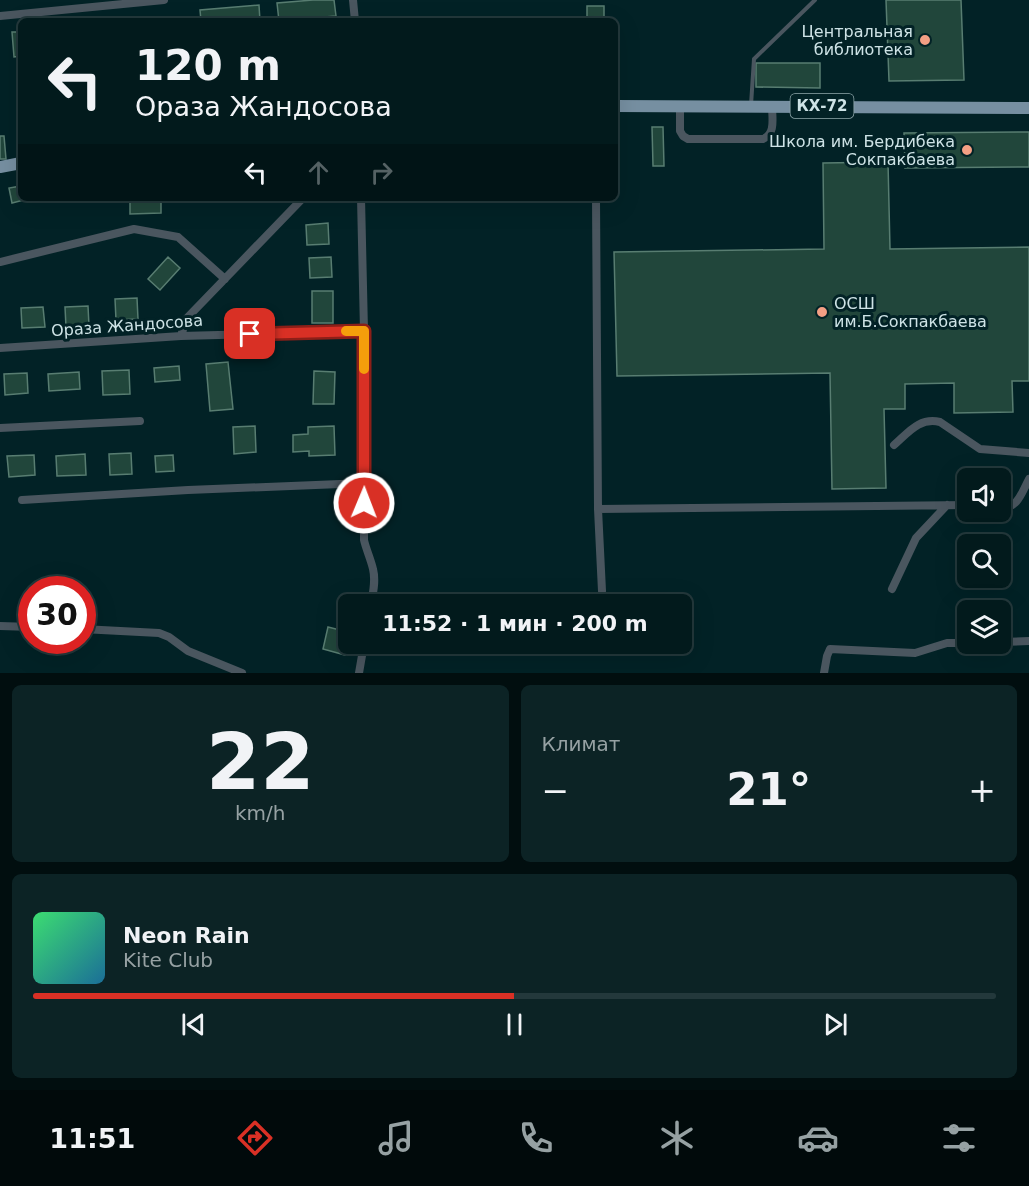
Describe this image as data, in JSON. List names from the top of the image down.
{
  "streets": {
    "main road": ["КХ-72"],
    "street": ["Ораза Жандосова"]
  },
  "places": ["Центральная библиотека", "Школа им. Бердибека Сокпакбаева", "ОСШ им.Б.Сокпакбаева"],
  "page": {
    "turn": ["120 m", "Ораза Жандосова"],
    "limit": "30",
    "trip": "11:52 · 1 мин · 200 m",
    "tile": [
      ["22", "km/h"],
      "Климат"
    ],
    "heat": ["−", "21°", "+"],
    "song": ["Neon Rain", "Kite Club"],
    "tabs": "11:51"
  }
}
